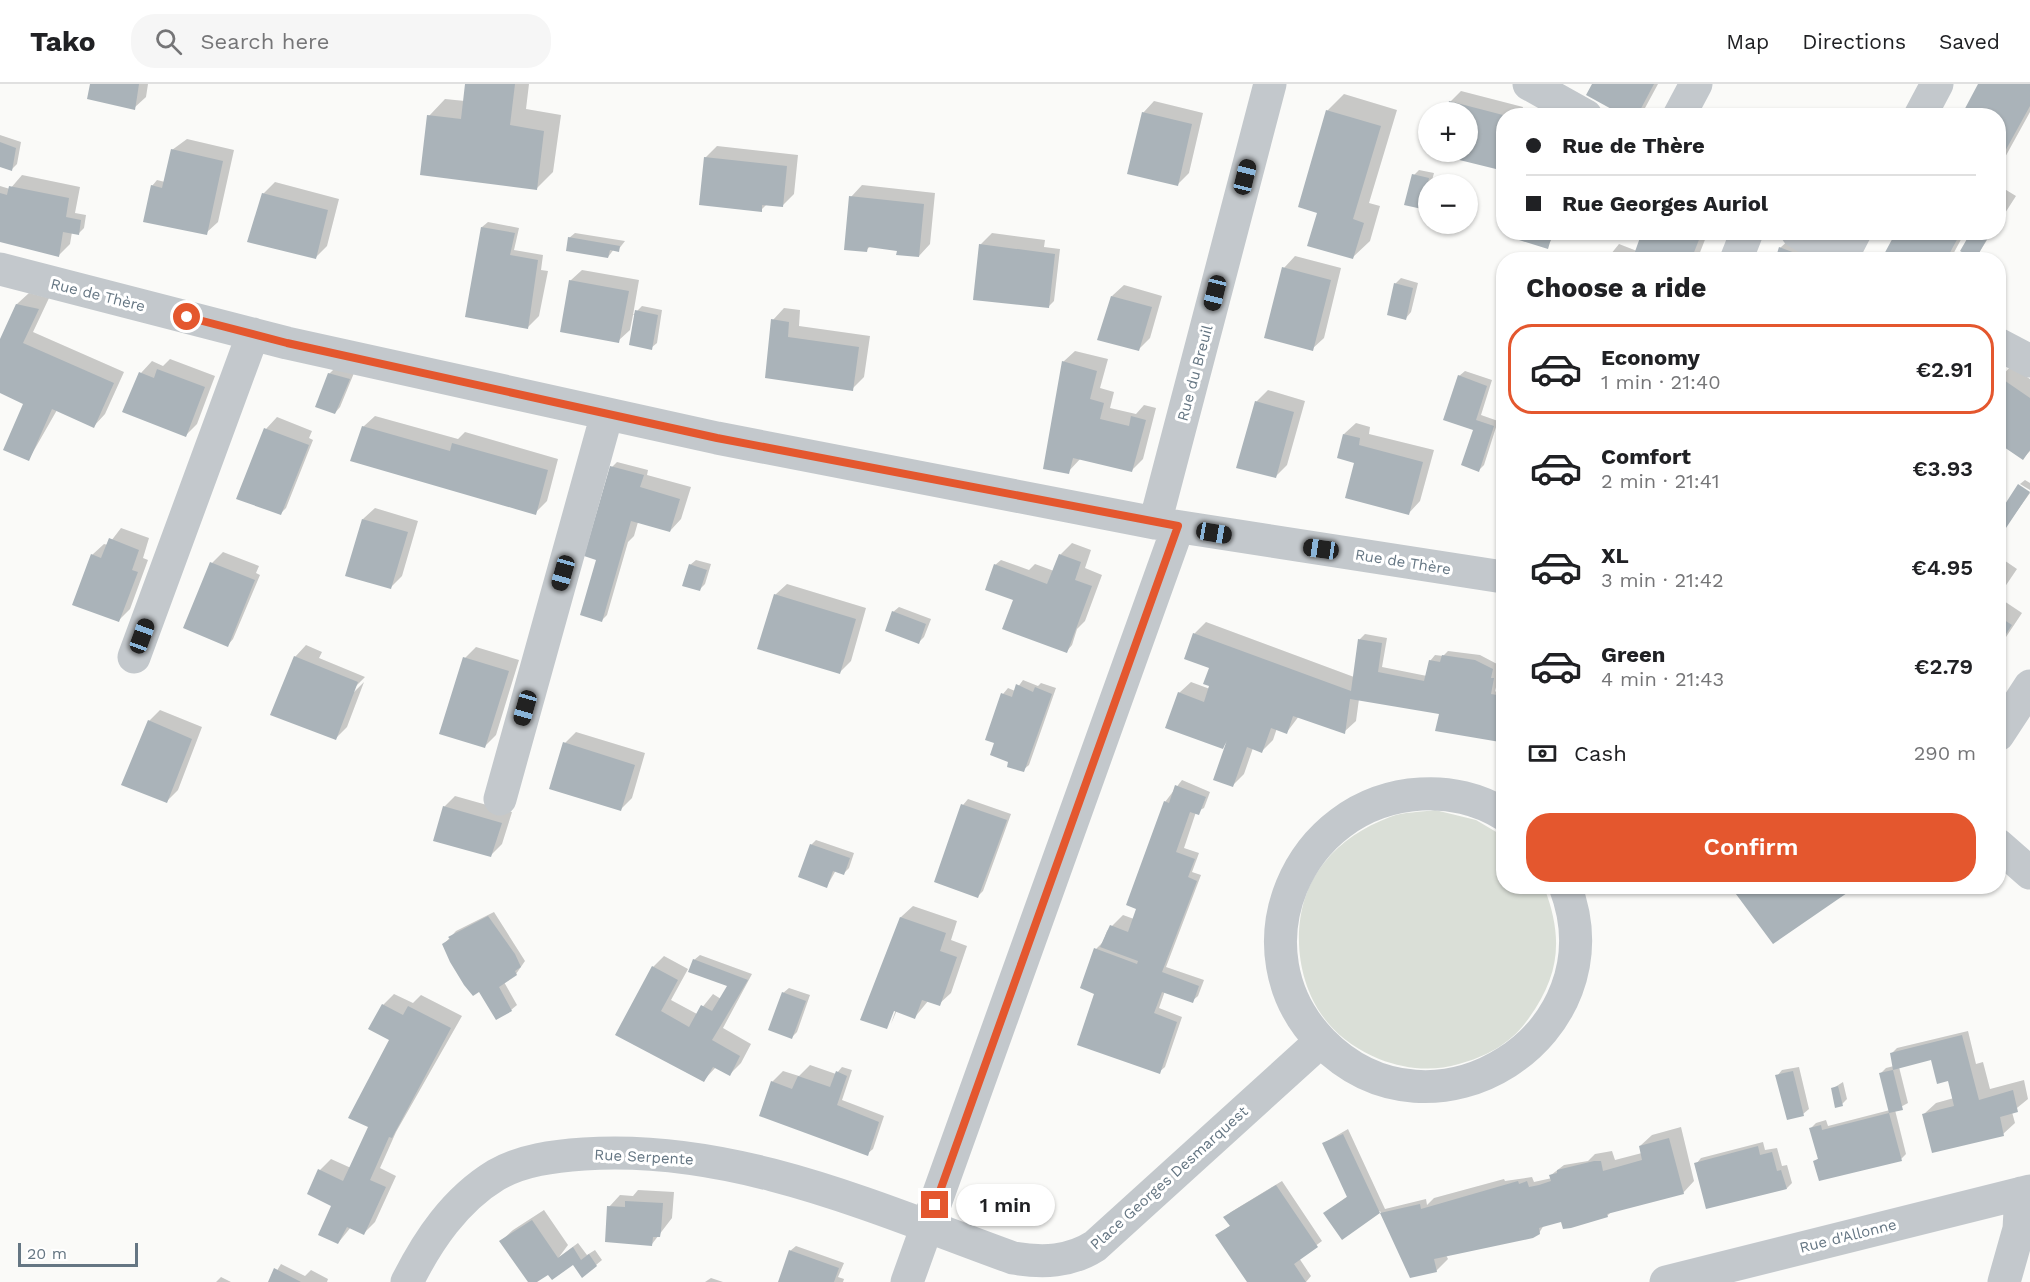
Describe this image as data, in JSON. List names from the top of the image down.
{
  "streets": {
    "street": [
      "Rue de Thère",
      "Rue du Breuil",
      "Rue Serpente",
      "Place Georges Desmarquest",
      "Rue d'Allonne"
    ]
  },
  "crossings": [
    ["Rue de Thère", "Rue du Breuil"],
    ["Rue du Breuil", "Rue Serpente"],
    ["Rue du Breuil", "Place Georges Desmarquest"],
    ["Rue Serpente", "Place Georges Desmarquest"]
  ],
  "scale_bar": "20 m",
  "page": {
    "header": "Tako",
    "search": "Search here",
    "nav": ["Map", "Directions", "Saved"],
    "map_buttons": ["+", "−"],
    "banner": ["Rue de Thère", "Rue Georges Auriol"],
    "heading": "Choose a ride",
    "list": [
      {
        "name": "Economy",
        "note": "1 min · 21:40",
        "value": "€2.91"
      },
      {
        "name": "Comfort",
        "note": "2 min · 21:41",
        "value": "€3.93"
      },
      {
        "name": "XL",
        "note": "3 min · 21:42",
        "value": "€4.95"
      },
      {
        "name": "Green",
        "note": "4 min · 21:43",
        "value": "€2.79"
      }
    ],
    "pay": ["Cash", "290 m"],
    "buttons": "Confirm",
    "bubble": "1 min",
    "scale": "20 m"
  }
}
